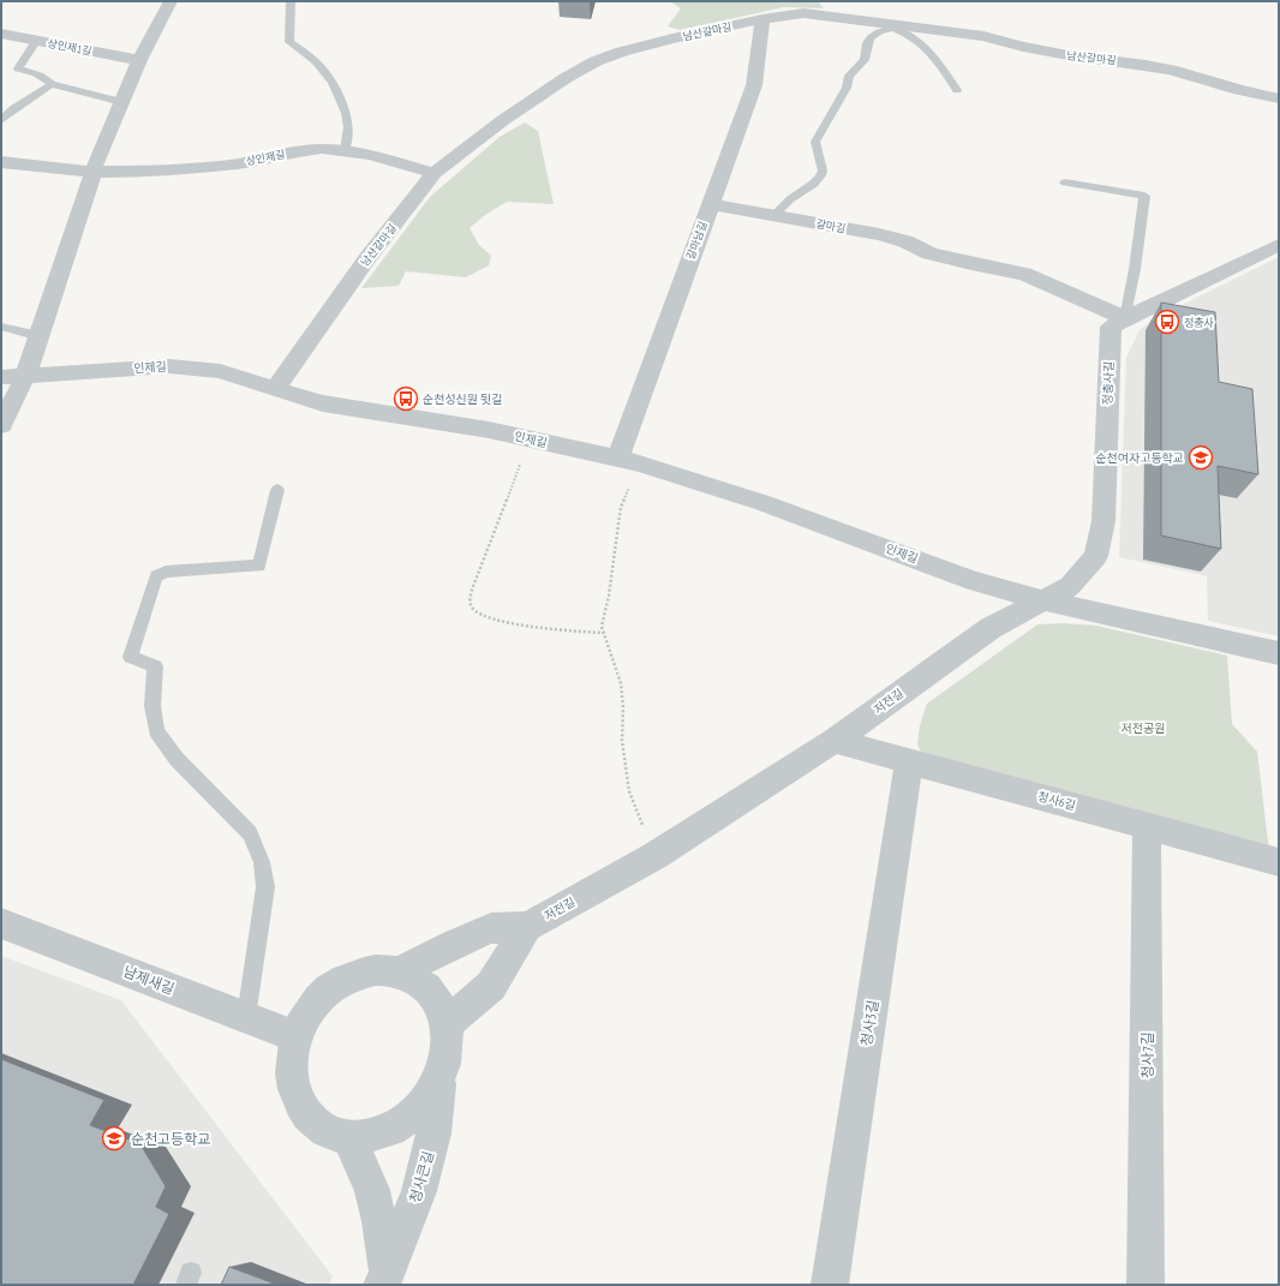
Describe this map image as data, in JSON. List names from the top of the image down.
{
  "streets": {
    "street": [
      "남산갈마길",
      "상인제1길",
      "상인제길",
      "갈마길",
      "갈마남길",
      "인제길",
      "정충사길",
      "저전길",
      "청사6길",
      "남제새길",
      "청사3길",
      "청사7길",
      "청사큰길"
    ]
  },
  "crossings": [
    ["남산갈마길", "상인제길"],
    ["남산갈마길", "갈마남길"],
    ["남산갈마길", "인제길"],
    ["갈마길", "갈마남길"],
    ["갈마길", "정충사길"],
    ["갈마남길", "인제길"],
    ["인제길", "정충사길"],
    ["인제길", "저전길"],
    ["정충사길", "저전길"],
    ["저전길", "청사6길"],
    ["저전길", "남제새길"],
    ["저전길", "청사큰길"],
    ["청사6길", "청사3길"],
    ["청사6길", "청사7길"],
    ["남제새길", "청사큰길"]
  ],
  "parks": ["저전공원"],
  "places": {
    "bus stop": ["정충사", "순천성신원 뒷길"],
    "school or university": ["순천여자고등학교", "순천고등학교"]
  }
}
